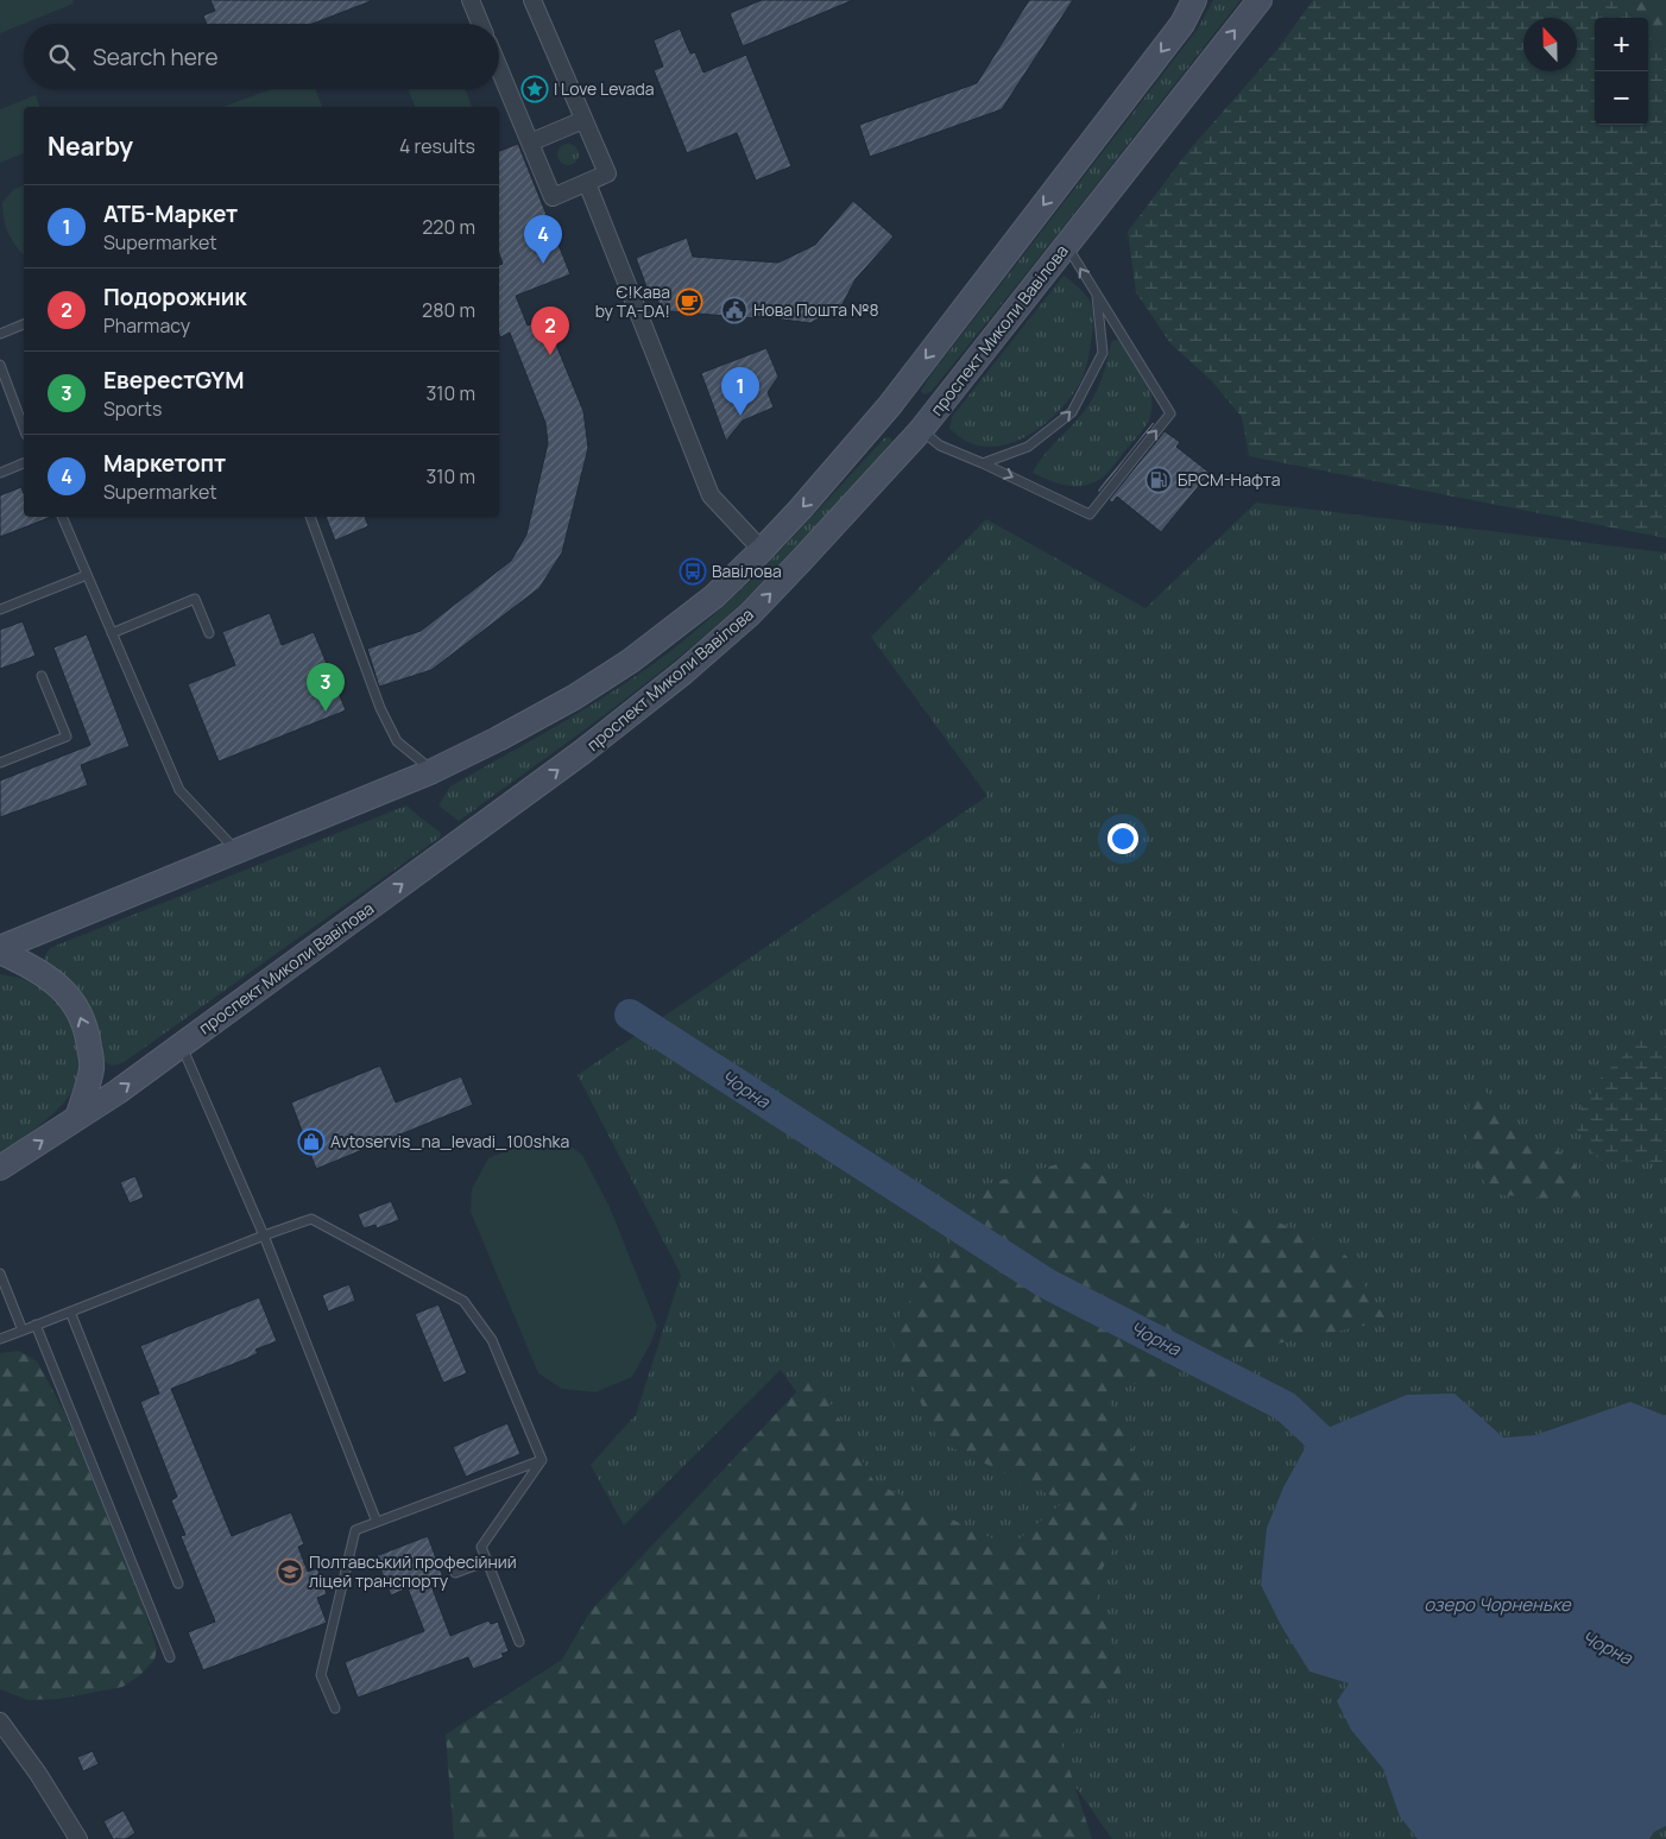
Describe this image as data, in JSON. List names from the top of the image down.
{
  "streets": {
    "main road": ["проспект Миколи Вавілова"]
  },
  "water": ["Чорна", "озеро Чорненьке"],
  "places": {
    "place": ["I Love Levada"],
    "cafe": ["Є!Кава by TA-DA!"],
    "public building": ["Нова Пошта №8"],
    "fuel station": ["БРСМ-Нафта"],
    "bus stop": ["Вавілова"],
    "shop": ["Avtoservis_na_levadi_100shka"],
    "school or university": ["Полтавський професійний ліцей транспорту"]
  },
  "north": "top",
  "page": {
    "map_buttons": ["+", "−"],
    "search": "Search here",
    "heading": ["Nearby", "4 results"],
    "list": [
      {
        "mark": "1",
        "name": "АТБ-Маркет",
        "note": "Supermarket",
        "value": "220 m"
      },
      {
        "mark": "2",
        "name": "Подорожник",
        "note": "Pharmacy",
        "value": "280 m"
      },
      {
        "mark": "3",
        "name": "ЕверестGYM",
        "note": "Sports",
        "value": "310 m"
      },
      {
        "mark": "4",
        "name": "Маркетопт",
        "note": "Supermarket",
        "value": "310 m"
      }
    ],
    "pins": [
      "4",
      "2",
      "1",
      "3"
    ]
  }
}
